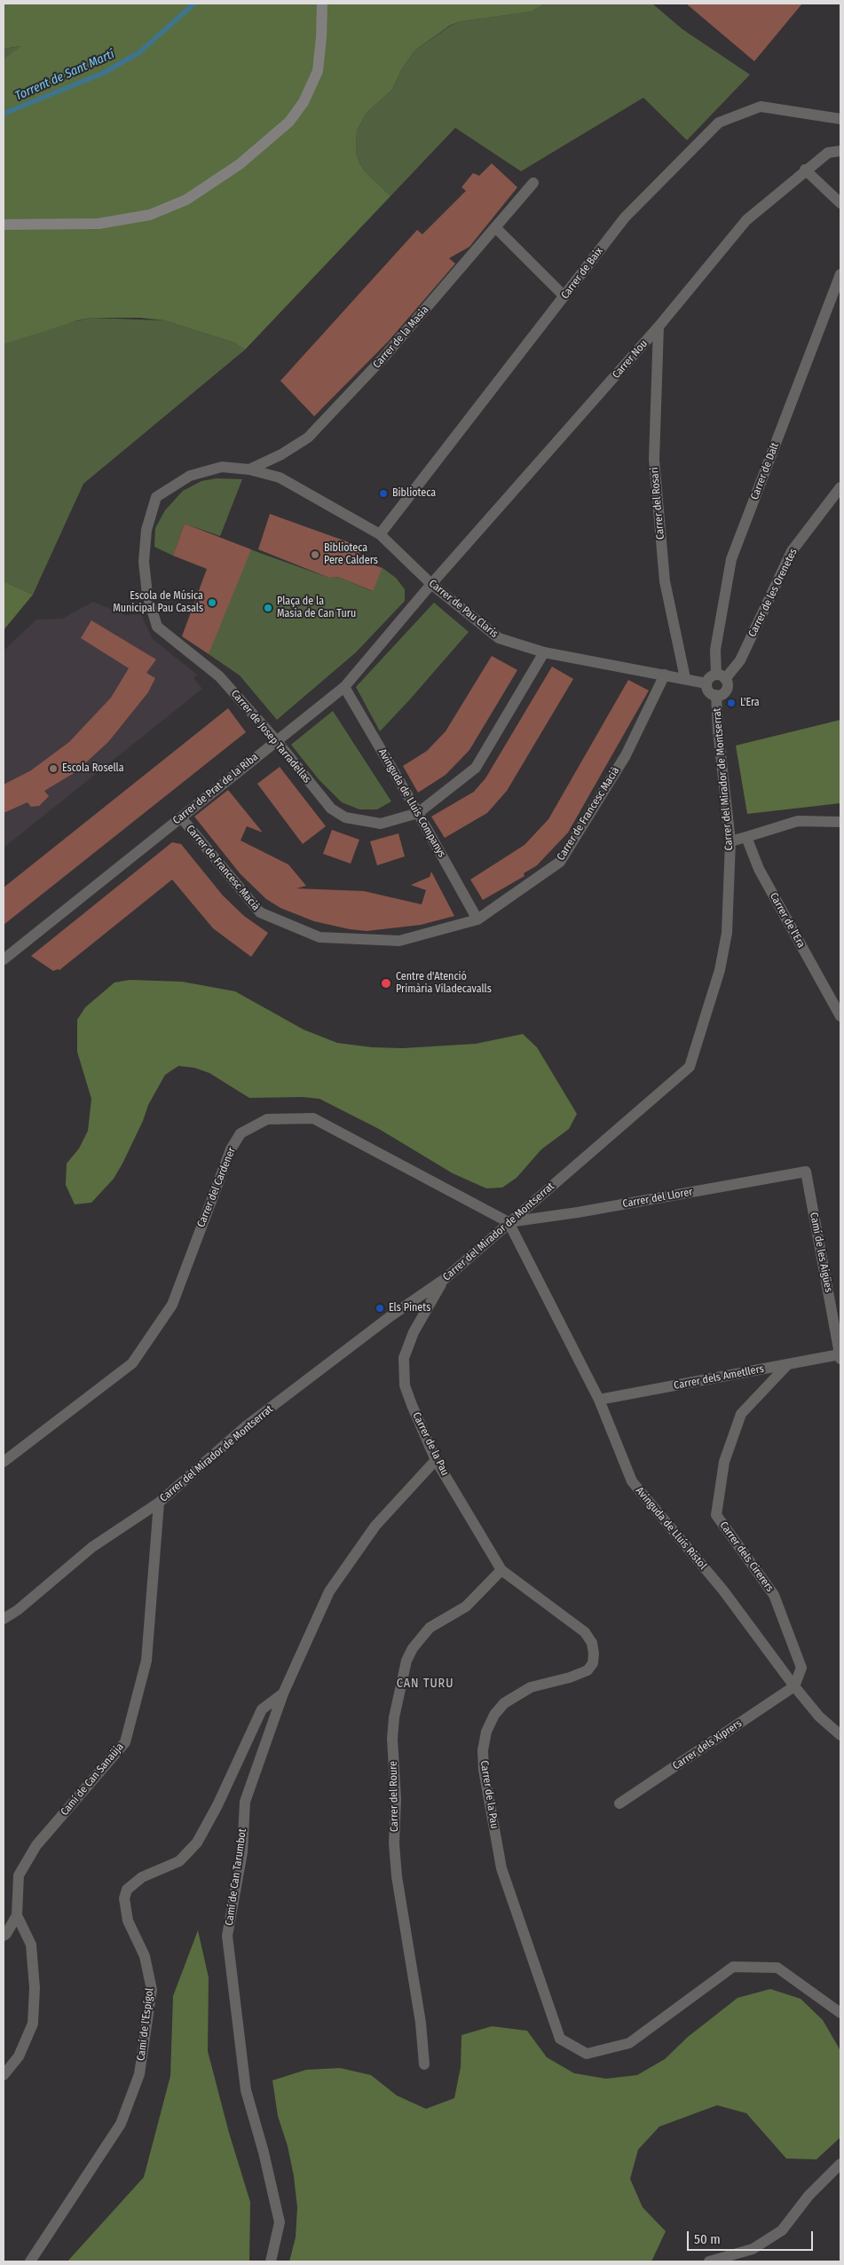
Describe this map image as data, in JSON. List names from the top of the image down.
{
  "streets": {
    "street": [
      "Carrer de Baix",
      "Carrer de la Masia",
      "Carrer Nou",
      "Carrer de Dalt",
      "Carrer del Rosari",
      "Carrer de les Orenetes",
      "Carrer de Pau Claris",
      "Carrer de Josep Tarradellas",
      "Carrer del Mirador de Montserrat",
      "Carrer de Prat de la Riba",
      "Avinguda de Lluís Companys",
      "Carrer de Francesc Macià",
      "Carrer de l'Era",
      "Carrer del Cardener",
      "Carrer del Llorer",
      "Camí de les Aigües",
      "Carrer dels Ametllers",
      "Carrer de la Pau",
      "Avinguda de Lluís Ristol",
      "Carrer dels Cirerers",
      "Carrer dels Xiprers",
      "Camí de Can Sanaüja",
      "Carrer del Roure",
      "Camí de Can Tarumbot",
      "Camí de l'Espígol"
    ]
  },
  "crossings": [
    ["Carrer de Baix", "Carrer de Pau Claris"],
    ["Carrer de la Masia", "Carrer de Pau Claris"],
    ["Carrer de la Masia", "Carrer de Josep Tarradellas"],
    ["Carrer Nou", "Carrer del Rosari"],
    ["Carrer Nou", "Carrer de Pau Claris"],
    ["Carrer Nou", "Carrer de Prat de la Riba"],
    ["Carrer de Dalt", "Carrer de les Orenetes"],
    ["Carrer de Dalt", "Carrer de Pau Claris"],
    ["Carrer de Dalt", "Carrer del Mirador de Montserrat"],
    ["Carrer del Rosari", "Carrer de Pau Claris"],
    ["Carrer de les Orenetes", "Carrer de Pau Claris"],
    ["Carrer de les Orenetes", "Carrer del Mirador de Montserrat"],
    ["Carrer de Pau Claris", "Carrer de Josep Tarradellas"],
    ["Carrer de Pau Claris", "Carrer del Mirador de Montserrat"],
    ["Carrer de Pau Claris", "Carrer de Prat de la Riba"],
    ["Carrer de Pau Claris", "Carrer de Francesc Macià"],
    ["Carrer de Josep Tarradellas", "Carrer de Prat de la Riba"],
    ["Carrer de Josep Tarradellas", "Avinguda de Lluís Companys"],
    ["Carrer del Mirador de Montserrat", "Carrer del Cardener"],
    ["Carrer del Mirador de Montserrat", "Carrer del Llorer"],
    ["Carrer del Mirador de Montserrat", "Carrer de la Pau"],
    ["Carrer del Mirador de Montserrat", "Avinguda de Lluís Ristol"],
    ["Carrer del Mirador de Montserrat", "Camí de Can Sanaüja"],
    ["Carrer de Prat de la Riba", "Avinguda de Lluís Companys"],
    ["Carrer de Prat de la Riba", "Carrer de Francesc Macià"],
    ["Avinguda de Lluís Companys", "Carrer de Francesc Macià"],
    ["Carrer del Cardener", "Carrer del Llorer"],
    ["Carrer del Cardener", "Avinguda de Lluís Ristol"],
    ["Carrer del Llorer", "Camí de les Aigües"],
    ["Carrer del Llorer", "Avinguda de Lluís Ristol"],
    ["Camí de les Aigües", "Carrer dels Ametllers"],
    ["Carrer dels Ametllers", "Avinguda de Lluís Ristol"],
    ["Carrer dels Ametllers", "Carrer dels Cirerers"],
    ["Carrer de la Pau", "Carrer del Roure"],
    ["Carrer de la Pau", "Camí de Can Tarumbot"],
    ["Avinguda de Lluís Ristol", "Carrer dels Cirerers"],
    ["Avinguda de Lluís Ristol", "Carrer dels Xiprers"],
    ["Carrer dels Cirerers", "Carrer dels Xiprers"],
    ["Camí de Can Tarumbot", "Camí de l'Espígol"]
  ],
  "districts": ["CAN TURU"],
  "water": ["Torrent de Sant Martí"],
  "places": [
    "Biblioteca",
    "Biblioteca Pere Calders",
    "Escola de Música Municipal Pau Casals",
    "Plaça de la Masia de Can Turu",
    "L'Era",
    "Escola Rosella",
    "Centre d'Atenció Primària Viladecavalls",
    "Els Pinets"
  ],
  "scale_bar": "50 m"
}
